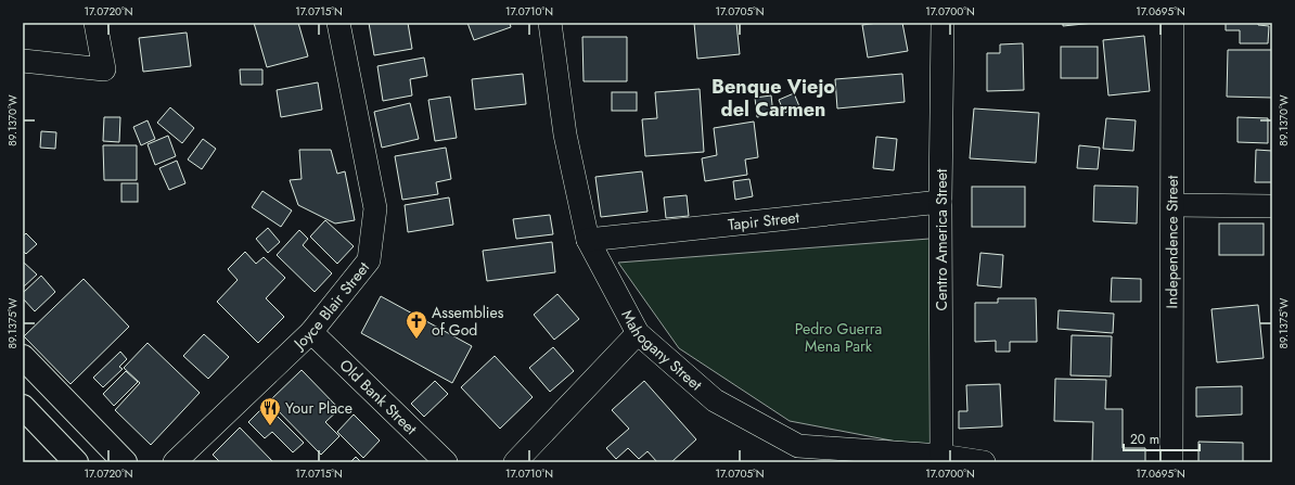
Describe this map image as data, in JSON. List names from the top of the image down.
{
  "streets": {
    "street": [
      "Tapir Street",
      "Centro America Street",
      "Independence Street",
      "Joyce Blair Street",
      "Mahogany Street",
      "Old Bank Street"
    ]
  },
  "crossings": [
    ["Tapir Street", "Centro America Street"],
    ["Tapir Street", "Mahogany Street"],
    ["Centro America Street", "Mahogany Street"],
    ["Joyce Blair Street", "Old Bank Street"]
  ],
  "districts": ["Benque Viejo del Carmen"],
  "parks": ["Pedro Guerra Mena Park"],
  "places": {
    "church": ["Assemblies of God"],
    "restaurant": ["Your Place"]
  },
  "scale_bar": "20 m",
  "coordinates": [
    "17.0720°N",
    "17.0715°N",
    "17.0710°N",
    "17.0705°N",
    "17.0700°N",
    "17.0695°N",
    "89.1370°W",
    "89.1375°W"
  ]
}
